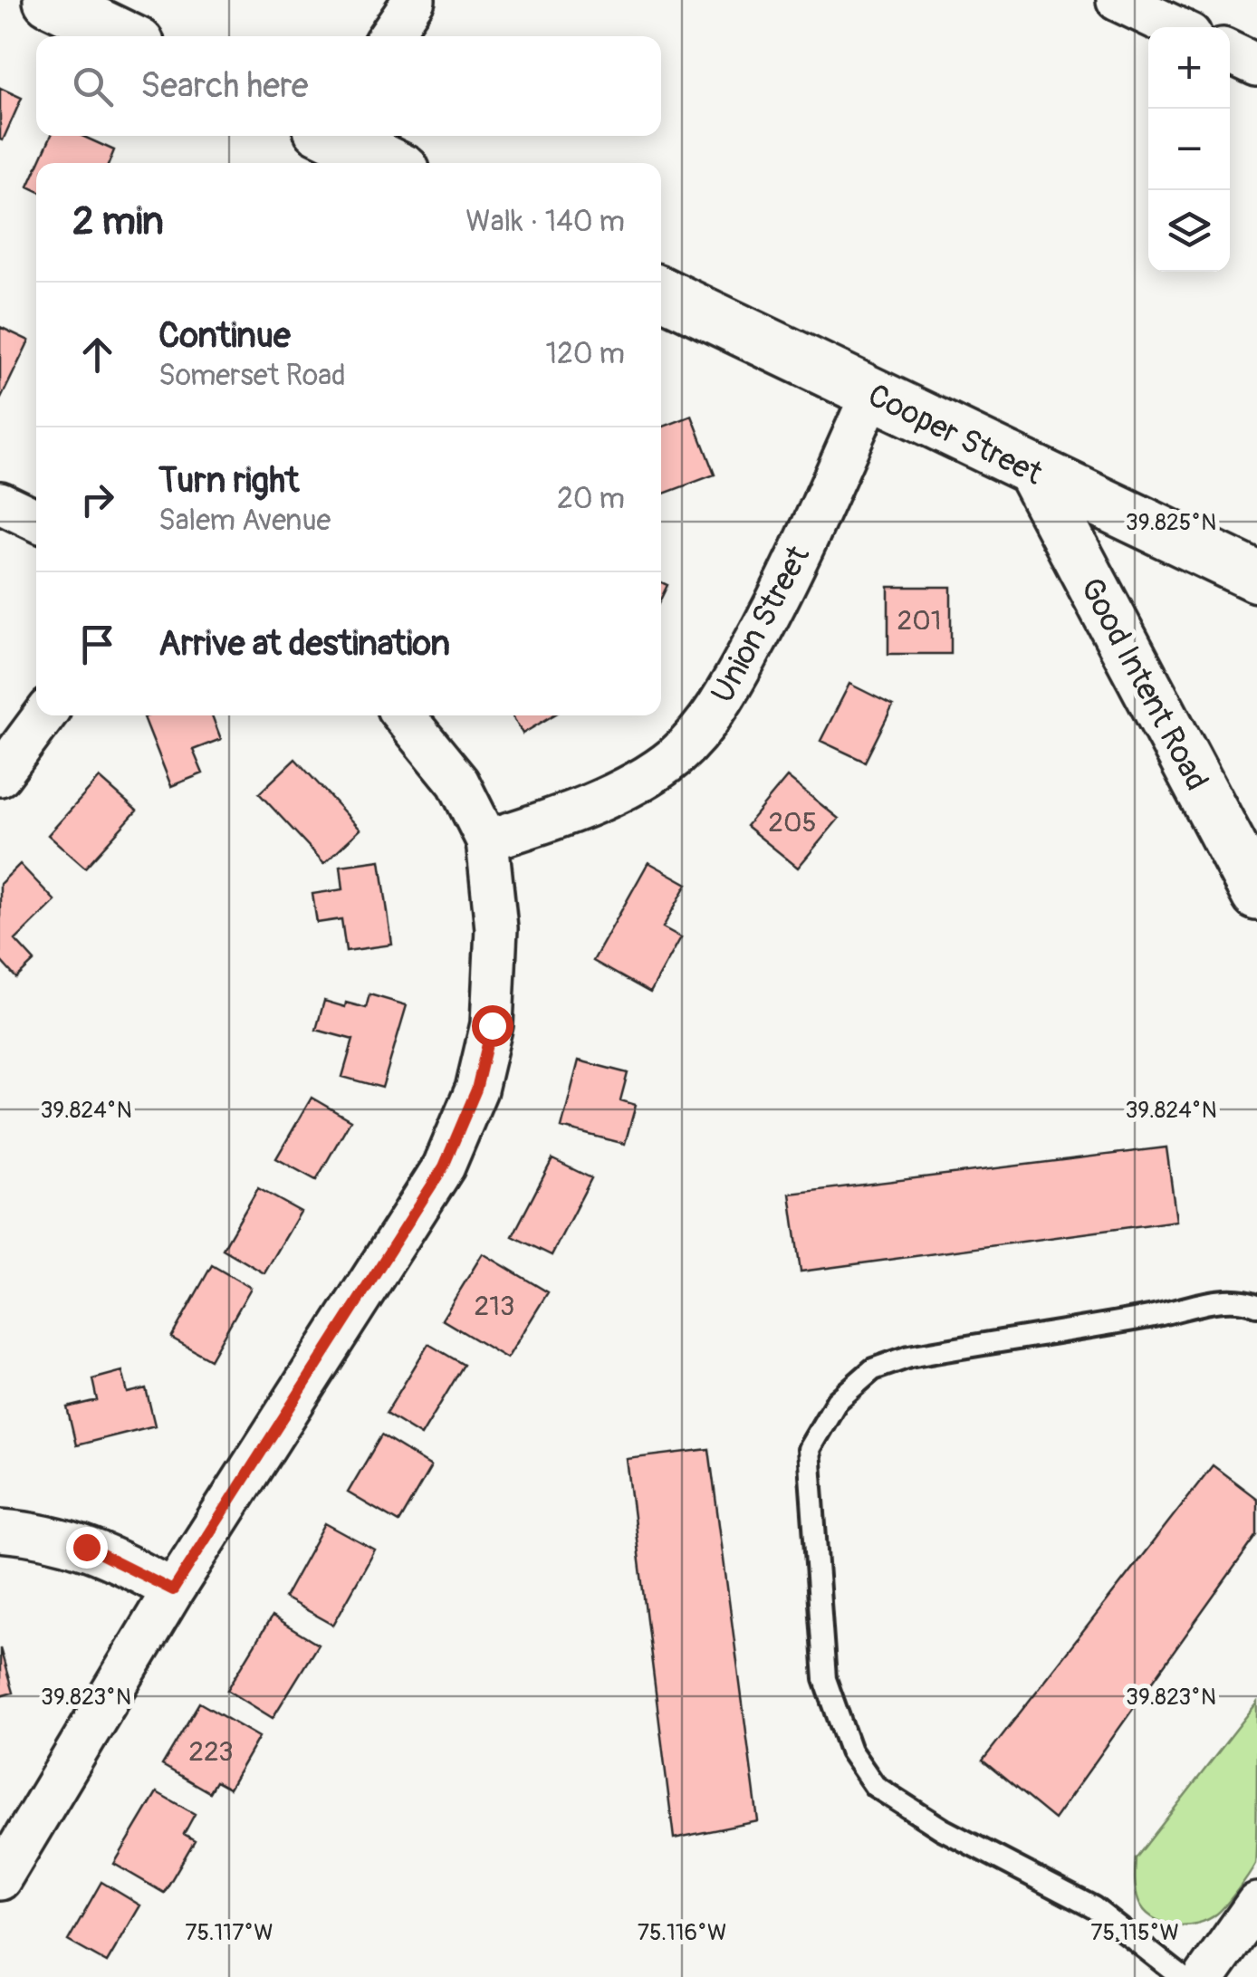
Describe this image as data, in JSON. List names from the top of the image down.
{
  "streets": {
    "main road": ["Cooper Street", "Good Intent Road"],
    "street": ["Union Street"]
  },
  "crossings": [
    ["Cooper Street", "Union Street"],
    ["Cooper Street", "Good Intent Road"]
  ],
  "house_numbers": [
    "201",
    "205",
    "213",
    "223"
  ],
  "page": {
    "map_buttons": ["+", "−"],
    "search": "Search here",
    "heading": ["2 min", "Walk · 140 m"],
    "list": [
      ["Continue", "Somerset Road", "120 m"],
      ["Turn right", "Salem Avenue", "20 m"],
      "Arrive at destination"
    ]
  },
  "coordinates": [
    "39.825°N",
    "39.824°N",
    "39.823°N",
    "75.117°W",
    "75.116°W",
    "75.115°W"
  ]
}
